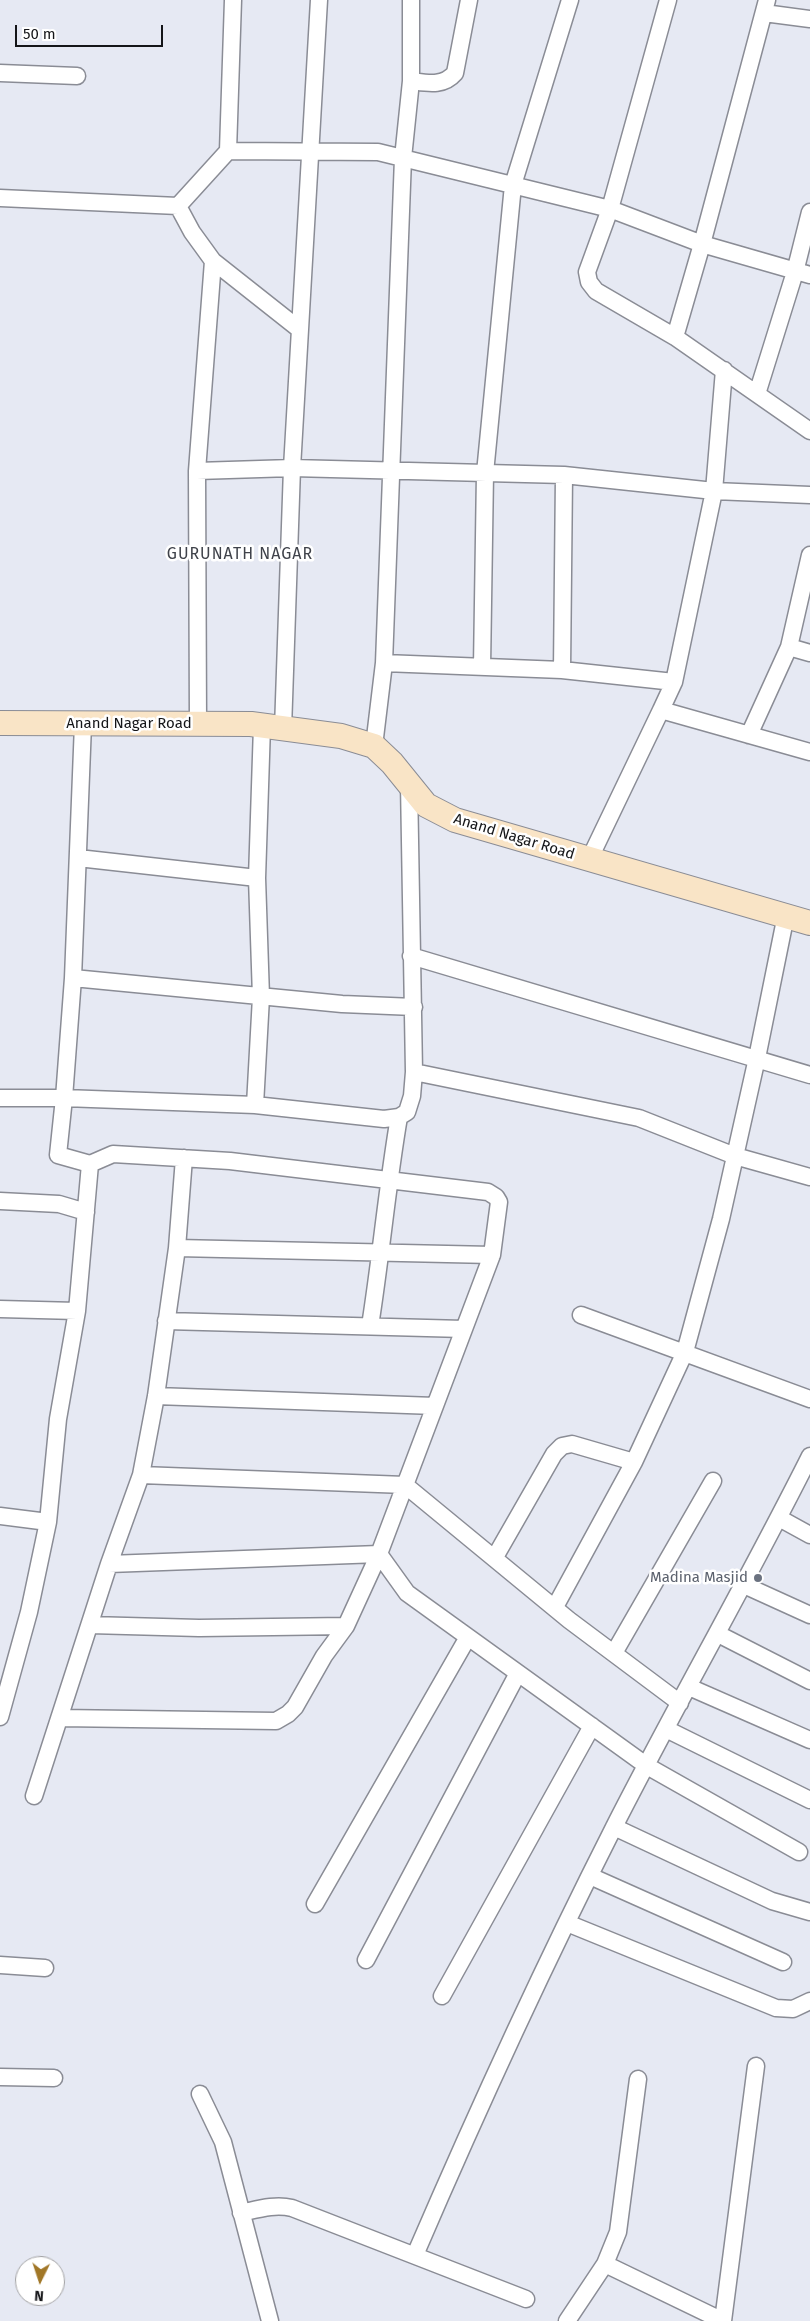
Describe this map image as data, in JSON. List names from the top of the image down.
{
  "streets": {
    "street": ["Anand Nagar Road"]
  },
  "districts": ["GURUNATH NAGAR"],
  "places": ["Madina Masjid"],
  "scale_bar": "50 m",
  "north": "bottom"
}
